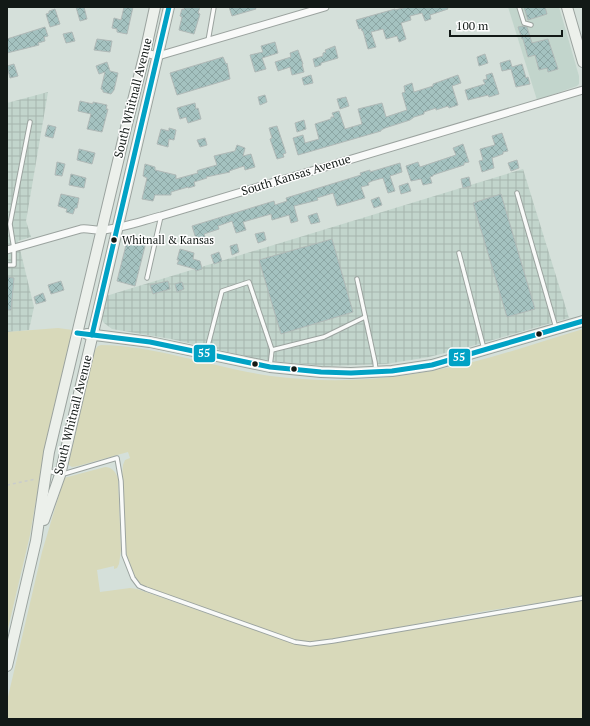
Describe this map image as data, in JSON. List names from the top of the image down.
{
  "streets": {
    "street": ["South Whitnall Avenue", "South Kansas Avenue"]
  },
  "crossings": [
    ["South Whitnall Avenue", "South Kansas Avenue"]
  ],
  "places": ["Whitnall & Kansas"],
  "lines": ["transit line 55"],
  "scale_bar": "100 m"
}
